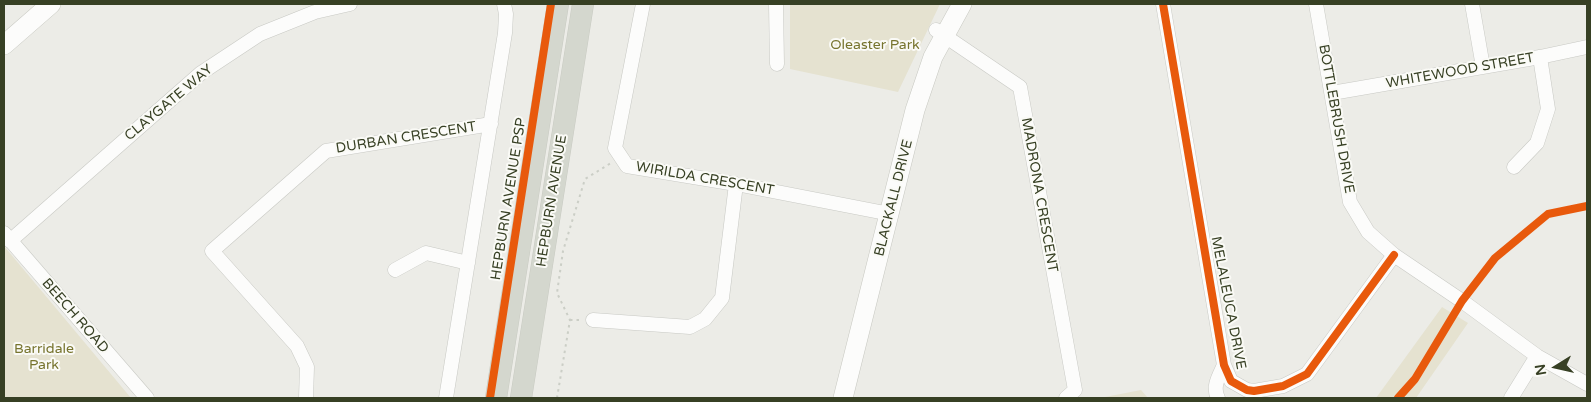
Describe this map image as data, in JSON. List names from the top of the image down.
{
  "streets": {
    "main road": ["BLACKALL DRIVE", "HEPBURN AVENUE"],
    "street": [
      "WHITEWOOD STREET",
      "CLAYGATE WAY",
      "BOTTLEBRUSH DRIVE",
      "DURBAN CRESCENT",
      "WIRILDA CRESCENT",
      "MADRONA CRESCENT",
      "MELALEUCA DRIVE",
      "BEECH ROAD"
    ],
    "cycle path": ["HEPBURN AVENUE PSP"]
  },
  "crossings": [
    ["WHITEWOOD STREET", "BOTTLEBRUSH DRIVE"],
    ["CLAYGATE WAY", "BEECH ROAD"],
    ["BOTTLEBRUSH DRIVE", "MELALEUCA DRIVE"],
    ["WIRILDA CRESCENT", "BLACKALL DRIVE"],
    ["MADRONA CRESCENT", "BLACKALL DRIVE"]
  ],
  "parks": ["Oleaster Park", "Barridale Park"],
  "north": "left"
}
